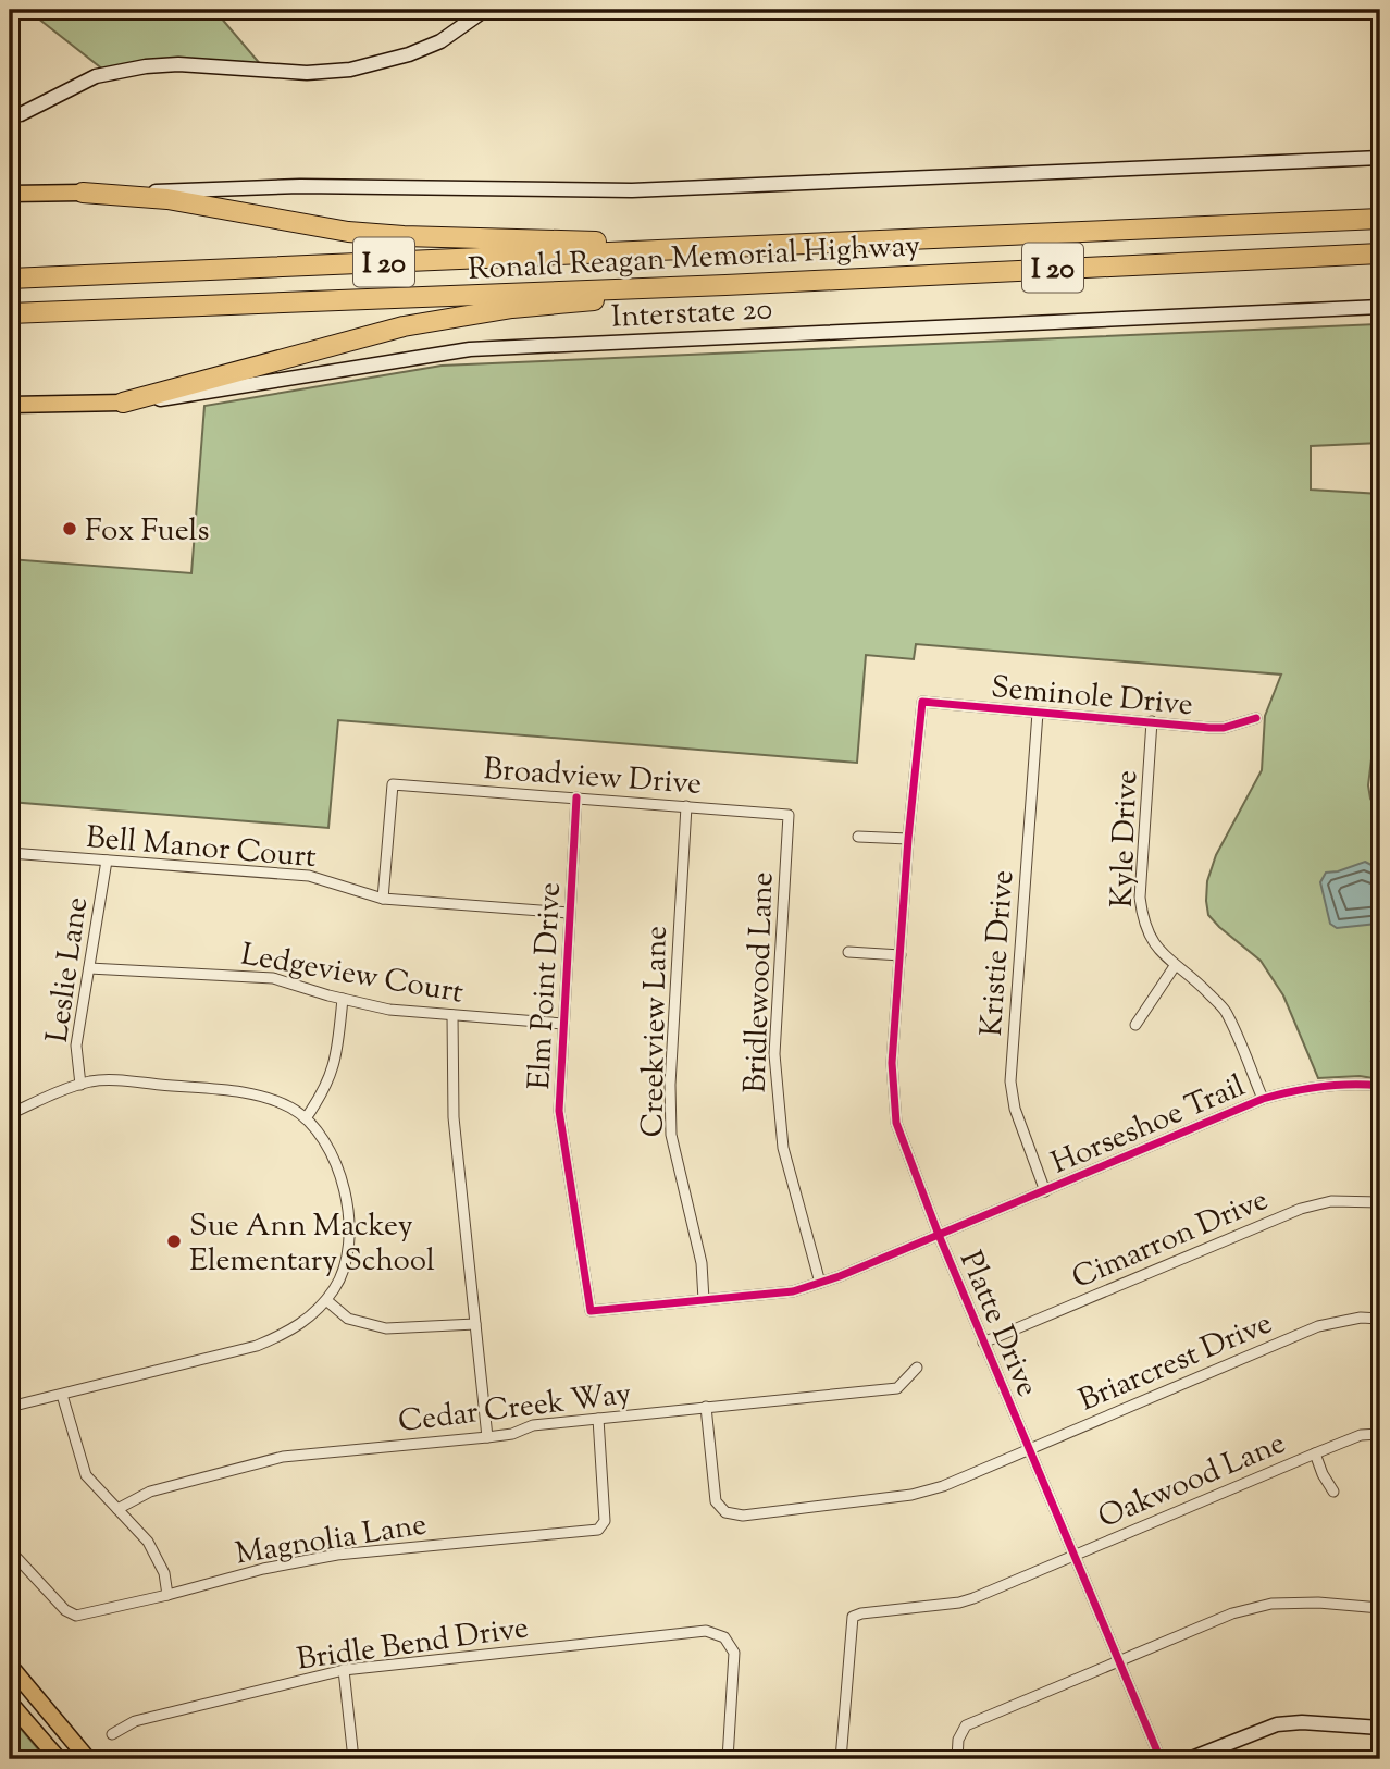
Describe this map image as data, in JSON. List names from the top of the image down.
{
  "streets": {
    "highway": ["Ronald Reagan Memorial Highway", "I 20"],
    "main road": ["Interstate 20"],
    "street": [
      "Seminole Drive",
      "Broadview Drive",
      "Kyle Drive",
      "Bell Manor Court",
      "Kristie Drive",
      "Leslie Lane",
      "Ledgeview Court",
      "Bridlewood Lane",
      "Elm Point Drive",
      "Creekview Lane",
      "Horseshoe Trail",
      "Cimarron Drive",
      "Platte Drive",
      "Briarcrest Drive",
      "Cedar Creek Way",
      "Oakwood Lane",
      "Magnolia Lane",
      "Bridle Bend Drive"
    ]
  },
  "crossings": [
    ["Seminole Drive", "Kyle Drive"],
    ["Seminole Drive", "Kristie Drive"],
    ["Seminole Drive", "Platte Drive"],
    ["Broadview Drive", "Bell Manor Court"],
    ["Broadview Drive", "Bridlewood Lane"],
    ["Broadview Drive", "Elm Point Drive"],
    ["Broadview Drive", "Creekview Lane"],
    ["Kyle Drive", "Horseshoe Trail"],
    ["Bell Manor Court", "Leslie Lane"],
    ["Bell Manor Court", "Elm Point Drive"],
    ["Kristie Drive", "Horseshoe Trail"],
    ["Leslie Lane", "Ledgeview Court"],
    ["Ledgeview Court", "Elm Point Drive"],
    ["Bridlewood Lane", "Horseshoe Trail"],
    ["Elm Point Drive", "Horseshoe Trail"],
    ["Creekview Lane", "Horseshoe Trail"],
    ["Horseshoe Trail", "Platte Drive"],
    ["Cimarron Drive", "Platte Drive"],
    ["Platte Drive", "Briarcrest Drive"],
    ["Platte Drive", "Oakwood Lane"],
    ["Briarcrest Drive", "Cedar Creek Way"],
    ["Cedar Creek Way", "Magnolia Lane"]
  ],
  "places": ["Fox Fuels", "Sue Ann Mackey Elementary School"]
}
